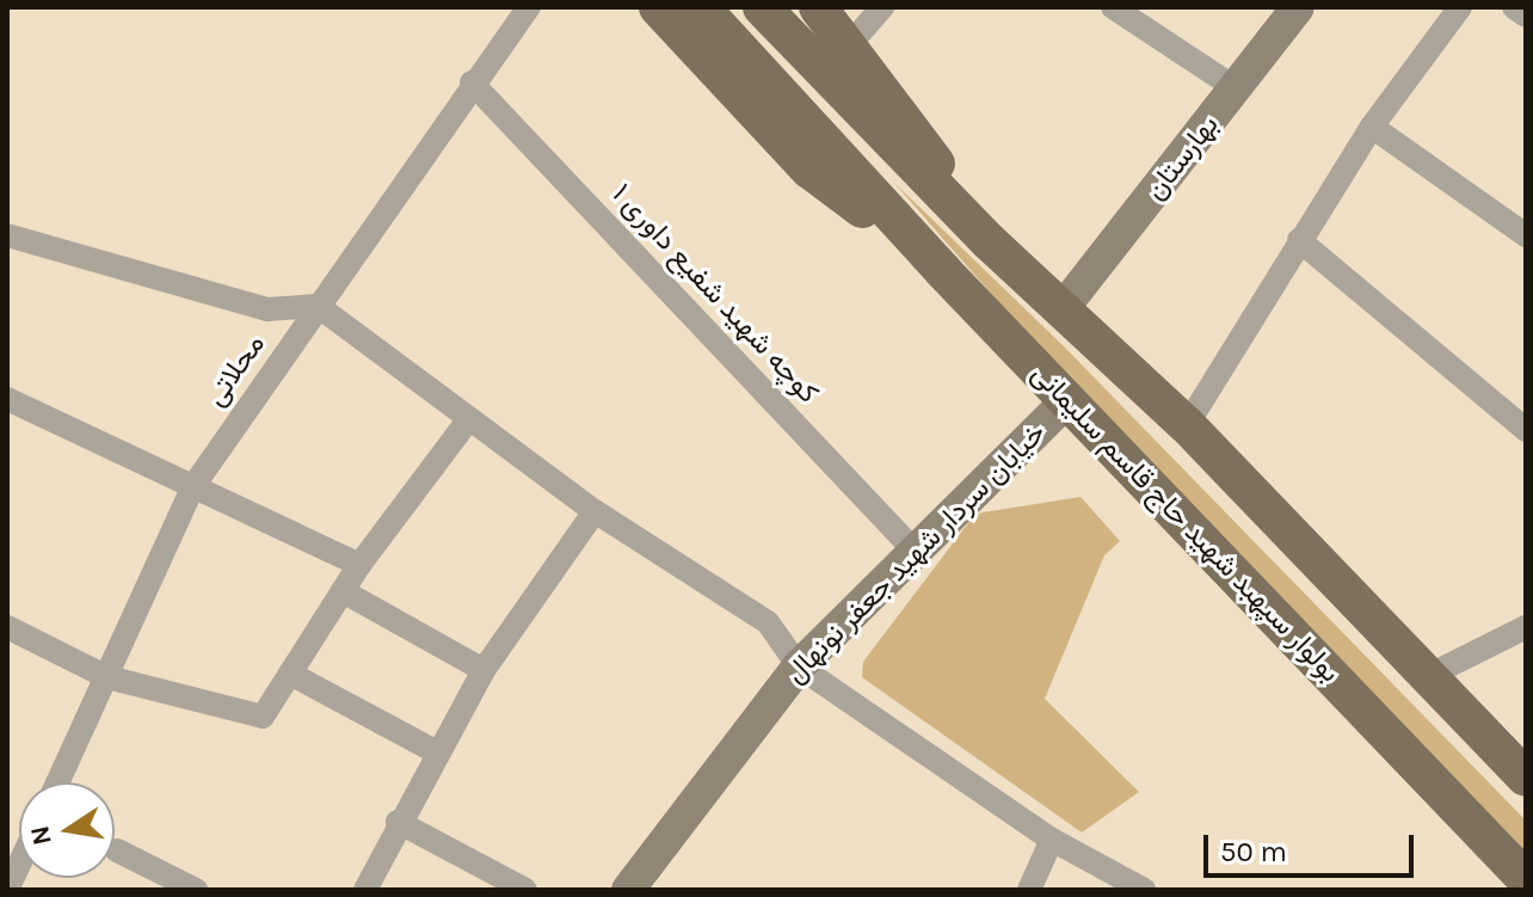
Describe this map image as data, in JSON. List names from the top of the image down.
{
  "streets": {
    "main road": ["بهارستان", "بولوار سپهبد شهید حاج قاسم سلیمانی", "خیابان سردار شهید جعفر نونهال"],
    "street": ["کوچه شهید شفیع داوری ۱", "محلاتی"]
  },
  "crossings": [
    ["کوچه شهید شفیع داوری ۱", "محلاتی"],
    ["کوچه شهید شفیع داوری ۱", "خیابان سردار شهید جعفر نونهال"],
    ["بولوار سپهبد شهید حاج قاسم سلیمانی", "خیابان سردار شهید جعفر نونهال"]
  ],
  "scale_bar": "50 m",
  "north": "left"
}
